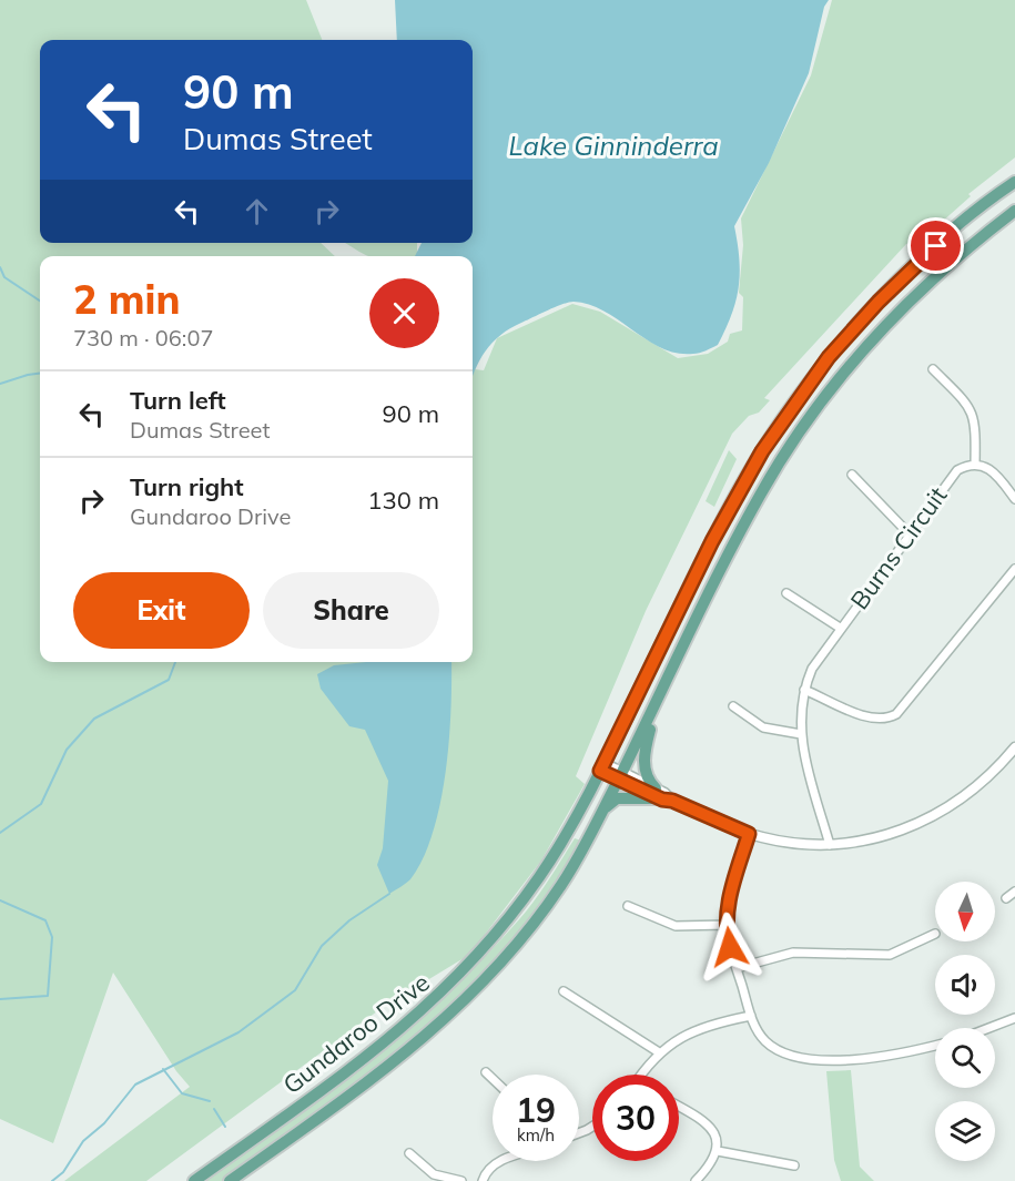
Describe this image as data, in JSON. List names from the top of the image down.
{
  "streets": {
    "main road": ["Gundaroo Drive"],
    "street": ["Burns Circuit"]
  },
  "water": ["Lake Ginninderra"],
  "north": "bottom",
  "page": {
    "turn": ["90 m", "Dumas Street"],
    "heading": ["2 min", "730 m · 06:07"],
    "list": [
      {
        "name": "Turn left",
        "note": "Dumas Street",
        "value": "90 m"
      },
      {
        "name": "Turn right",
        "note": "Gundaroo Drive",
        "value": "130 m"
      }
    ],
    "buttons": ["Exit", "Share"],
    "speed": "19 km/h",
    "limit": "30"
  }
}
